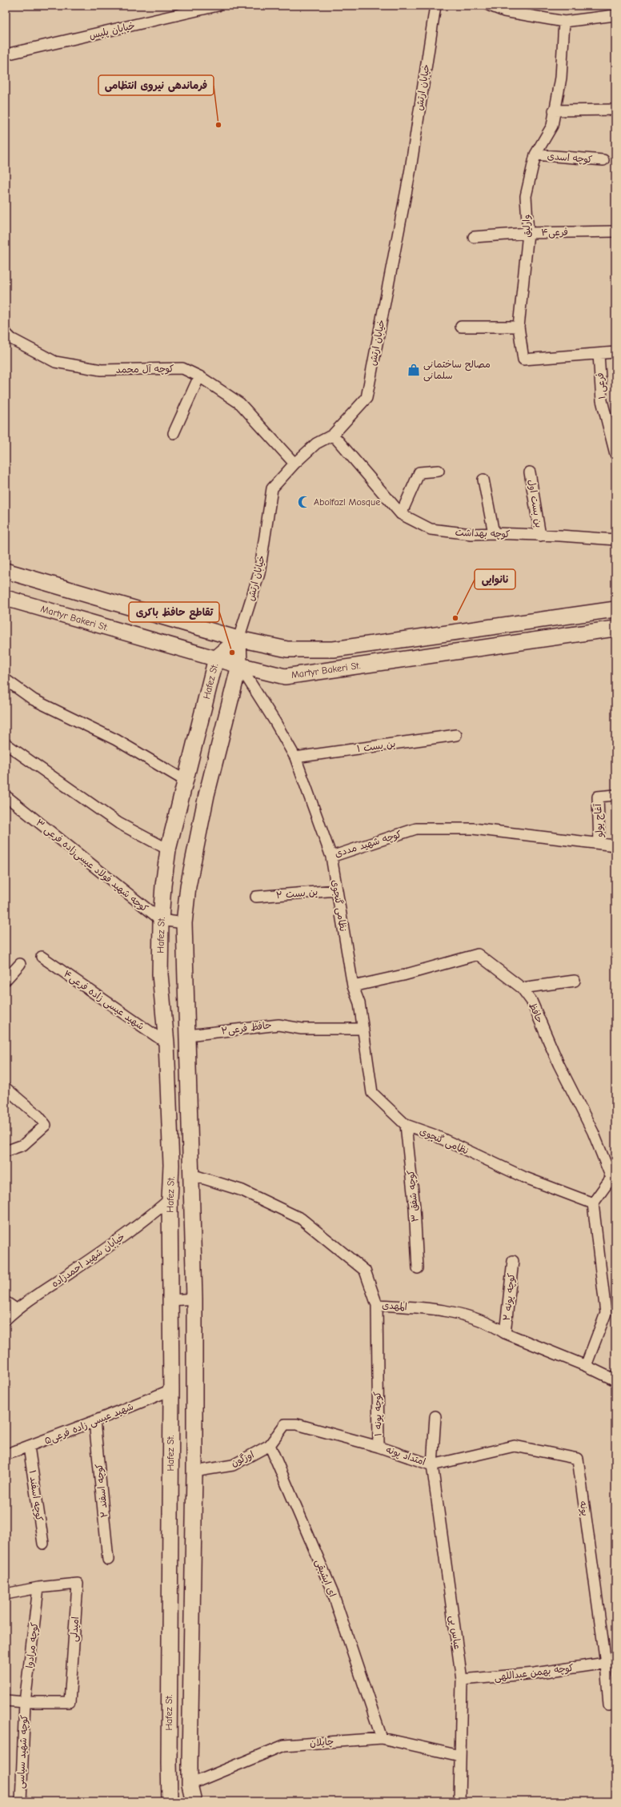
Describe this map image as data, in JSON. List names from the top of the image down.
{
  "streets": {
    "main road": ["Martyr Bakeri St.", "Hafez St."],
    "street": [
      "خیابان پلیس",
      "خیابان ارتش",
      "کوچه اسدی",
      "وارلیق",
      "فرعی۴",
      "کوچه آل محمد",
      "فرعی ۱",
      "بن بست اول",
      "کوچه بهداشت",
      "بن بست ۱",
      "آغاج یولو",
      "کوچه شهید مددی",
      "کوچه شهید فولاد عیسی‌زاده فرعی ۳",
      "بن بست ۲",
      "نظامی گنجوی",
      "شهید عیسی زاده فرعی۴",
      "حافظ",
      "حافظ فرعی۲",
      "کوچه شفق ۳",
      "خیابان شهید احمدزاده",
      "کوچه پونه ۲",
      "المهدی",
      "کوچه پونه ۱",
      "شهید عیسی زاده فرعی۵",
      "امتداد پونه",
      "اوزگون",
      "کوچه اسفند ۲",
      "کوچه اسفند ۱",
      "پونه",
      "ای ایشیقی",
      "امیدلی",
      "عباس پی",
      "کوچه مرادوا",
      "کوچه بهمن عبداللهی",
      "چایلان",
      "کوچه شهید سیاسی"
    ]
  },
  "crossings": [
    ["خیابان ارتش", "کوچه آل محمد"],
    ["خیابان ارتش", "کوچه بهداشت"],
    ["خیابان ارتش", "Martyr Bakeri St."],
    ["خیابان ارتش", "Hafez St."],
    ["کوچه اسدی", "وارلیق"],
    ["وارلیق", "فرعی۴"],
    ["وارلیق", "فرعی ۱"],
    ["بن بست اول", "کوچه بهداشت"],
    ["Martyr Bakeri St.", "Hafez St."],
    ["Martyr Bakeri St.", "کوچه شهید مددی"],
    ["Hafez St.", "کوچه شهید مددی"],
    ["Hafez St.", "کوچه شهید فولاد عیسی‌زاده فرعی ۳"],
    ["Hafez St.", "شهید عیسی زاده فرعی۴"],
    ["Hafez St.", "حافظ فرعی۲"],
    ["Hafez St.", "خیابان شهید احمدزاده"],
    ["Hafez St.", "المهدی"],
    ["Hafez St.", "شهید عیسی زاده فرعی۵"],
    ["Hafez St.", "اوزگون"],
    ["Hafez St.", "چایلان"],
    ["بن بست ۱", "کوچه شهید مددی"],
    ["آغاج یولو", "کوچه شهید مددی"],
    ["کوچه شهید مددی", "نظامی گنجوی"],
    ["بن بست ۲", "نظامی گنجوی"],
    ["نظامی گنجوی", "حافظ"],
    ["نظامی گنجوی", "حافظ فرعی۲"],
    ["نظامی گنجوی", "کوچه شفق ۳"],
    ["کوچه پونه ۲", "المهدی"],
    ["المهدی", "کوچه پونه ۱"],
    ["کوچه پونه ۱", "امتداد پونه"],
    ["کوچه پونه ۱", "اوزگون"],
    ["کوچه پونه ۱", "ای ایشیقی"],
    ["شهید عیسی زاده فرعی۵", "کوچه اسفند ۲"],
    ["شهید عیسی زاده فرعی۵", "کوچه اسفند ۱"],
    ["امتداد پونه", "پونه"],
    ["امتداد پونه", "عباس پی"],
    ["اوزگون", "ای ایشیقی"],
    ["پونه", "عباس پی"],
    ["پونه", "کوچه بهمن عبداللهی"],
    ["ای ایشیقی", "چایلان"],
    ["امیدلی", "کوچه مرادوا"],
    ["امیدلی", "کوچه شهید سیاسی"],
    ["عباس پی", "کوچه بهمن عبداللهی"],
    ["عباس پی", "چایلان"],
    ["کوچه مرادوا", "کوچه شهید سیاسی"]
  ],
  "places": {
    "other": ["فرماندهی نیروی انتظامی", "نانوایی", "تقاطع حافظ باکری"],
    "shop": ["مصالح ساختمانی سلمانی"],
    "mosque": ["Abolfazl Mosque"]
  }
}
